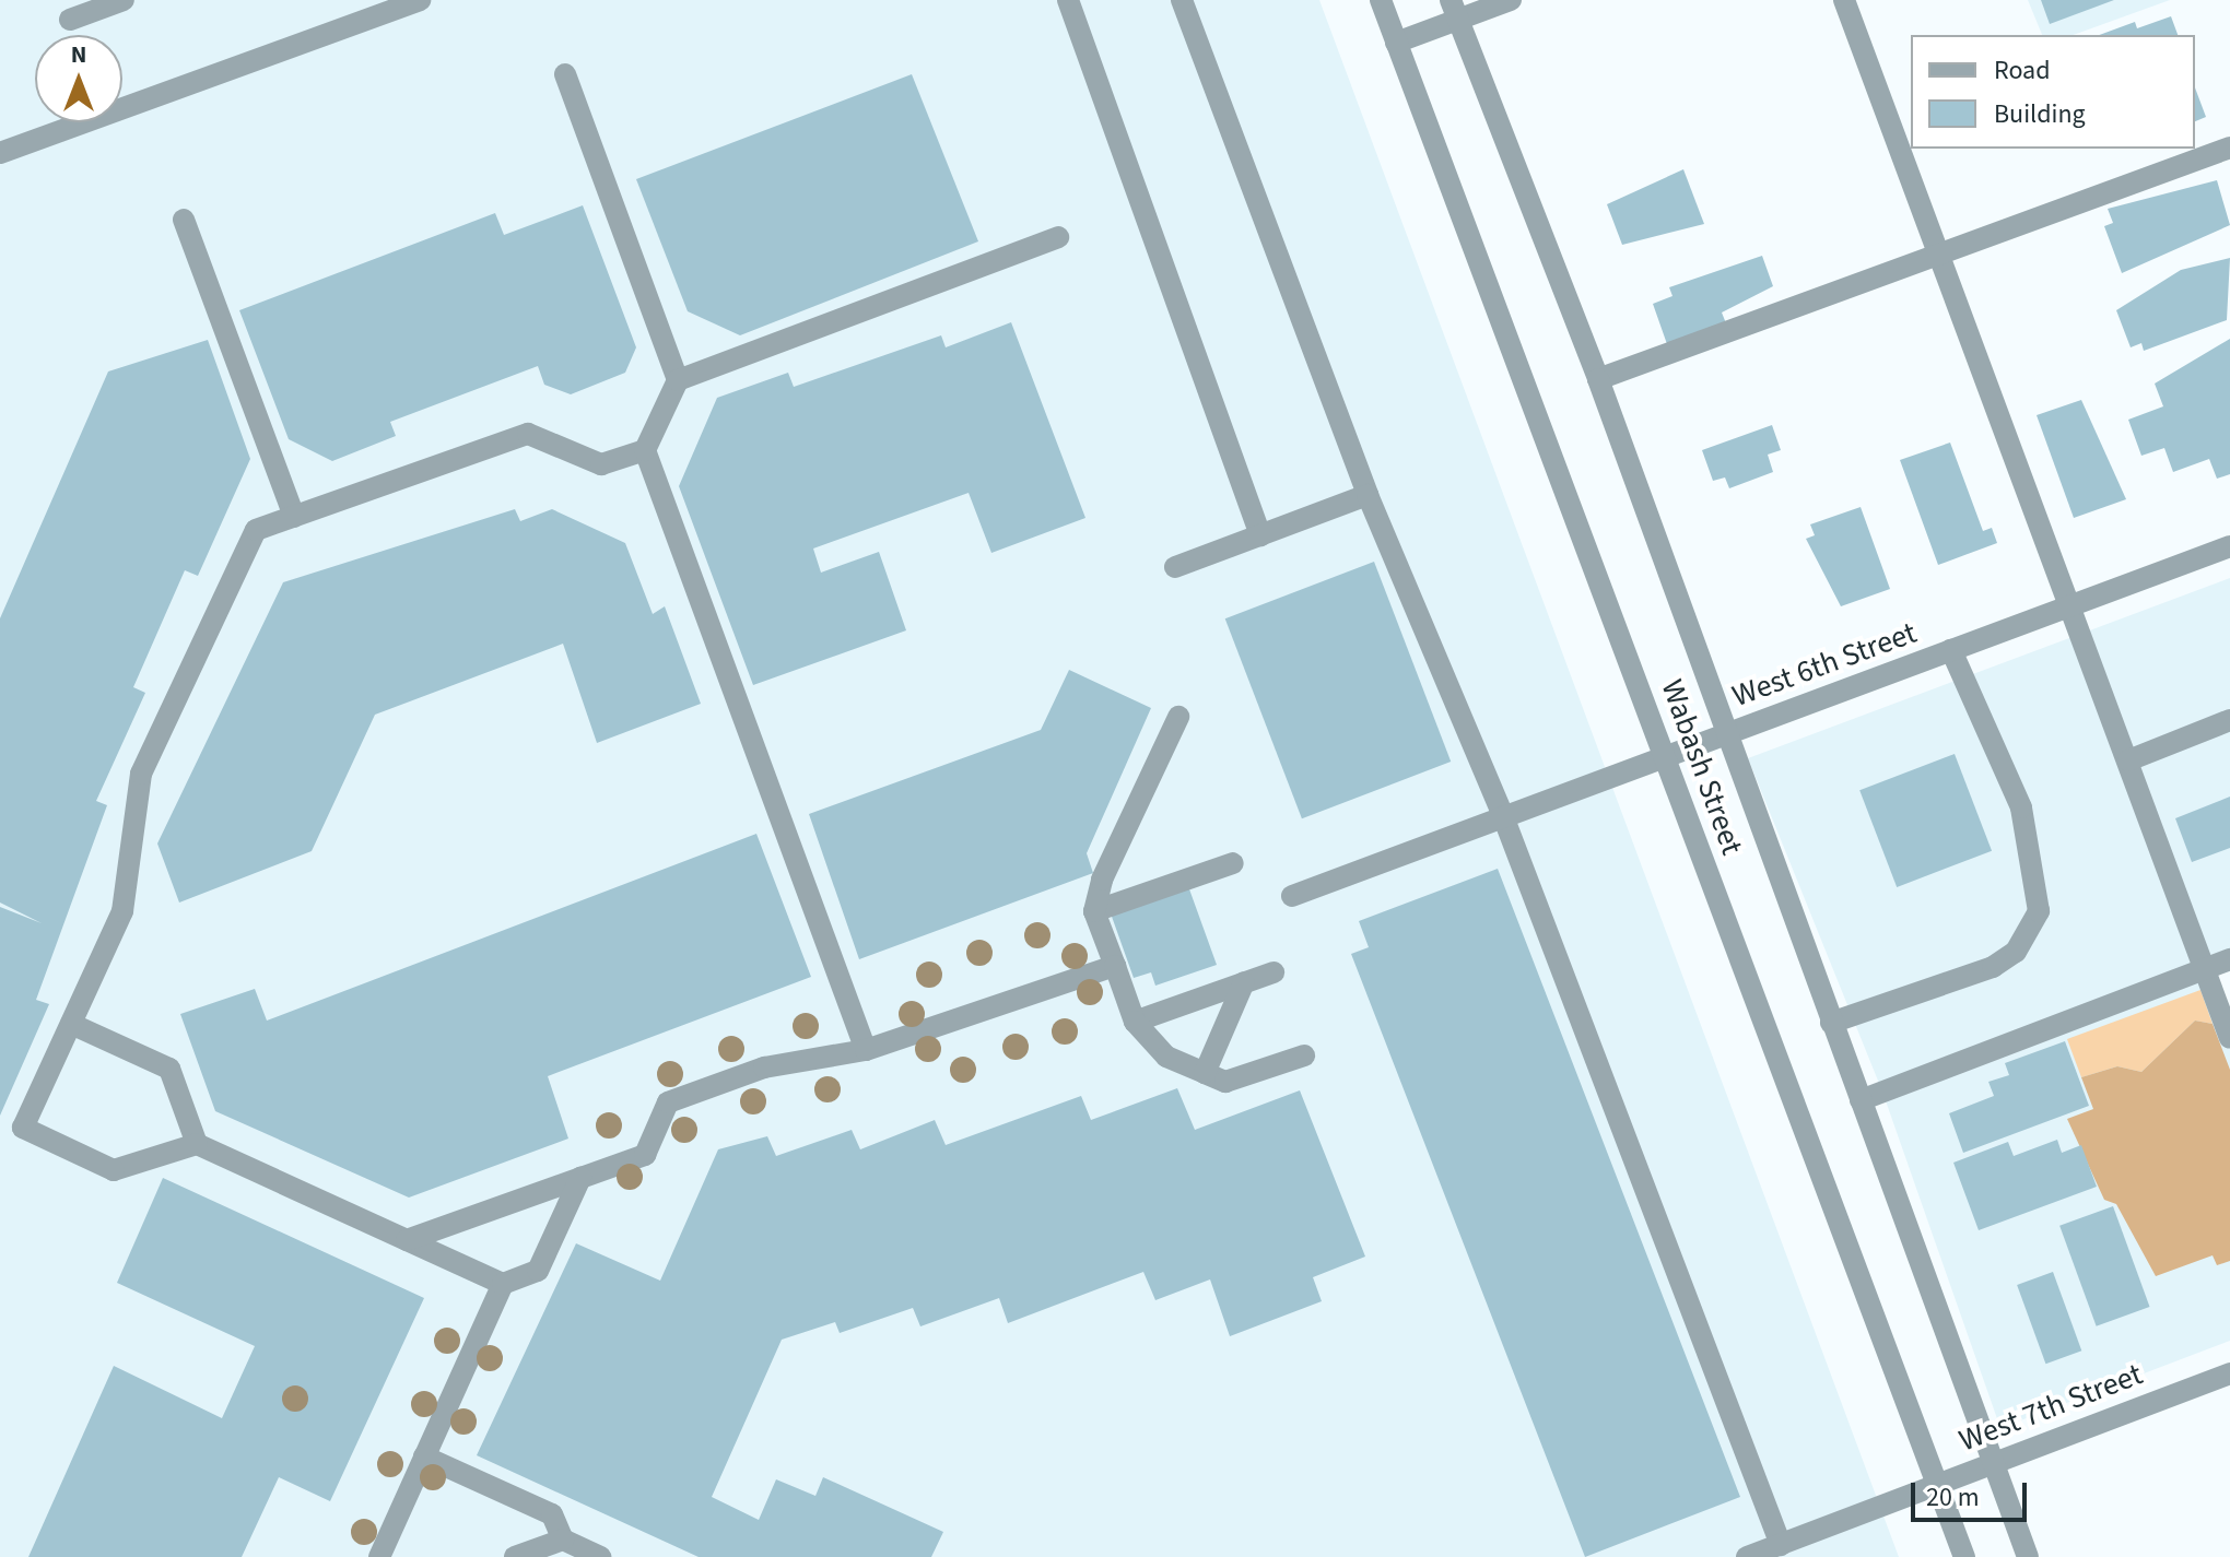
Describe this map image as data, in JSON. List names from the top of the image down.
{
  "streets": {
    "street": ["West 6th Street", "Wabash Street", "West 7th Street"]
  },
  "crossings": [
    ["West 6th Street", "Wabash Street"],
    ["Wabash Street", "West 7th Street"]
  ],
  "legend": ["Road", "Building"],
  "scale_bar": "20 m",
  "north": "top"
}
